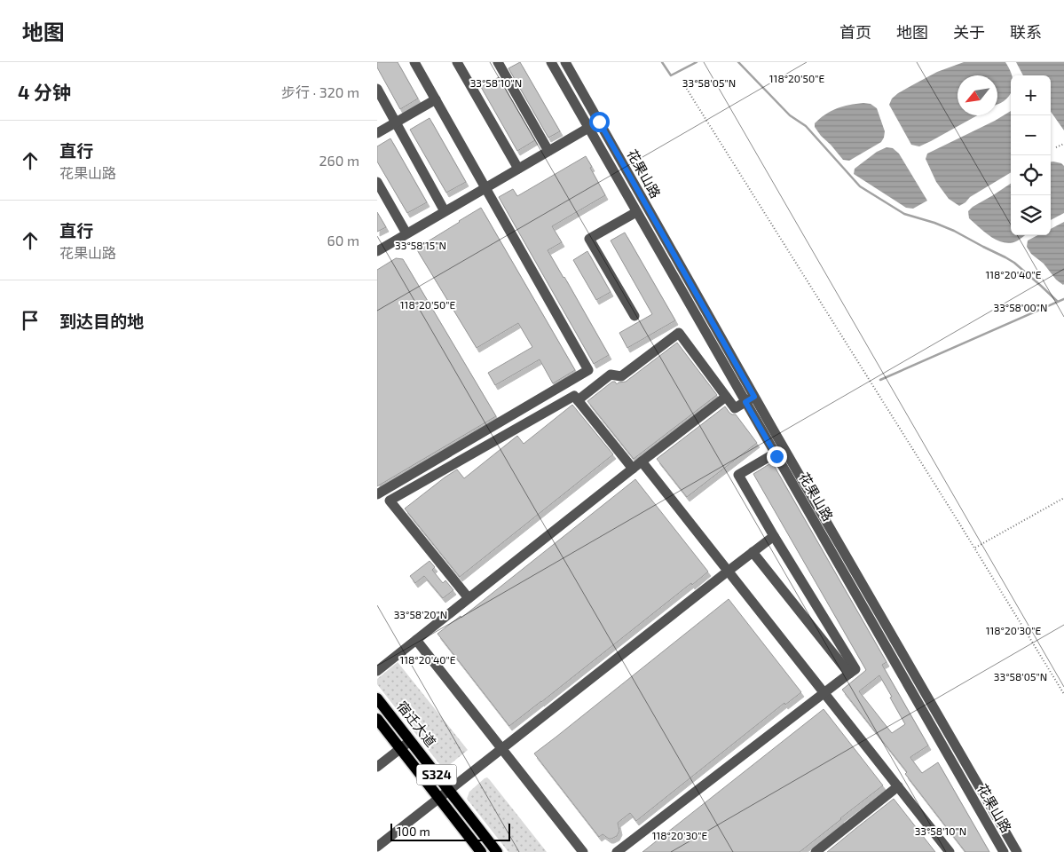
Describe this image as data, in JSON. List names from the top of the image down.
{
  "streets": {
    "main road": ["宿迁大道", "S324"],
    "street": ["花果山路"]
  },
  "scale_bar": "100 m",
  "north": "bottom left",
  "page": {
    "header": "地图",
    "nav": [
      "首页",
      "地图",
      "关于",
      "联系"
    ],
    "heading": ["4 分钟", "步行 · 320 m"],
    "map_buttons": ["+", "−"],
    "list": [
      ["直行", "花果山路", "260 m"],
      ["直行", "花果山路", "60 m"],
      "到达目的地"
    ],
    "scale": "100 m"
  },
  "coordinates": [
    "118°20'50\"E",
    "33°58'05\"N",
    "33°58'10\"N",
    "33°58'15\"N",
    "118°20'40\"E",
    "33°58'00\"N",
    "33°58'20\"N",
    "118°20'30\"E"
  ]
}
